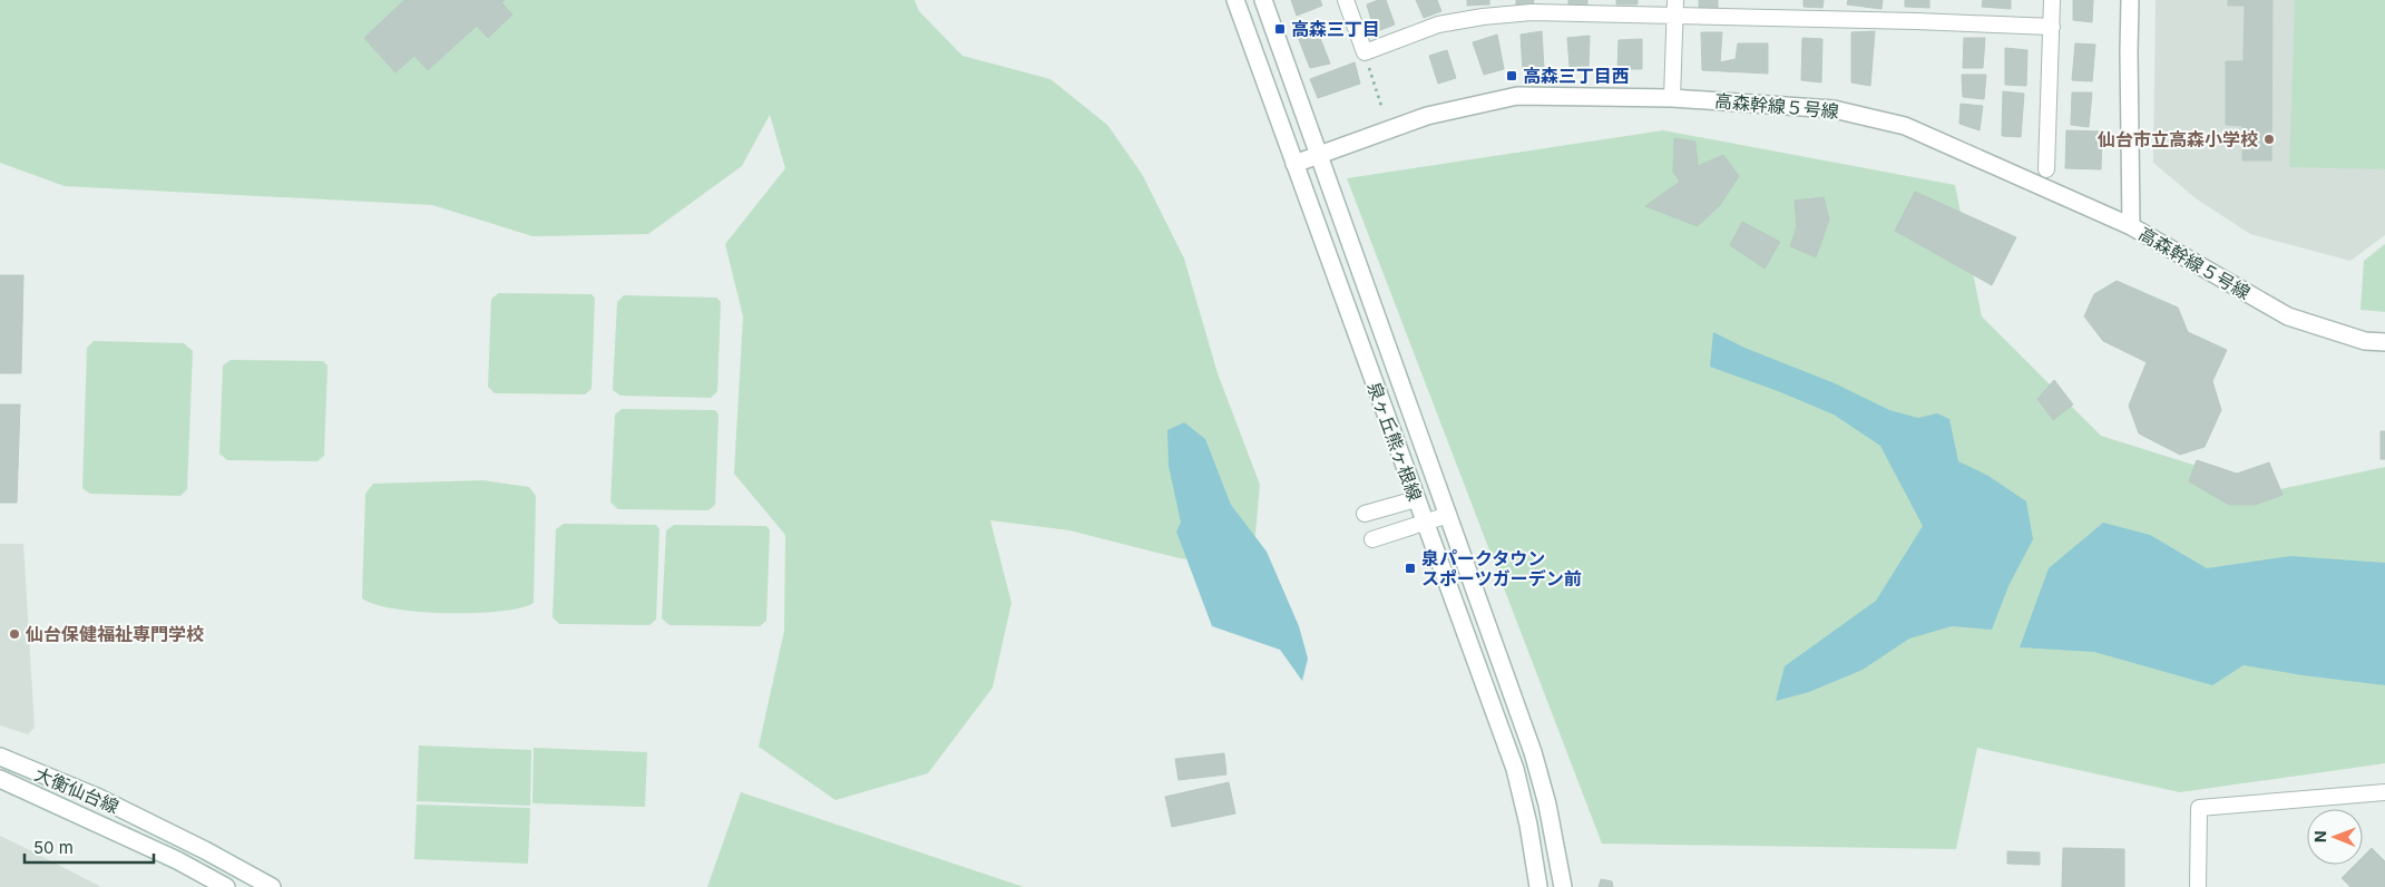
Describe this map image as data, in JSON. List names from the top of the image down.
{
  "streets": {
    "main road": ["高森幹線５号線", "泉ヶ丘熊ヶ根線", "大衡仙台線"]
  },
  "crossings": [
    ["高森幹線５号線", "泉ヶ丘熊ヶ根線"]
  ],
  "places": {
    "transit": ["高森三丁目", "高森三丁目西", "泉パークタウン スポーツガーデン前"],
    "other": ["仙台市立高森小学校", "仙台保健福祉専門学校"]
  },
  "scale_bar": "50 m",
  "north": "left"
}
